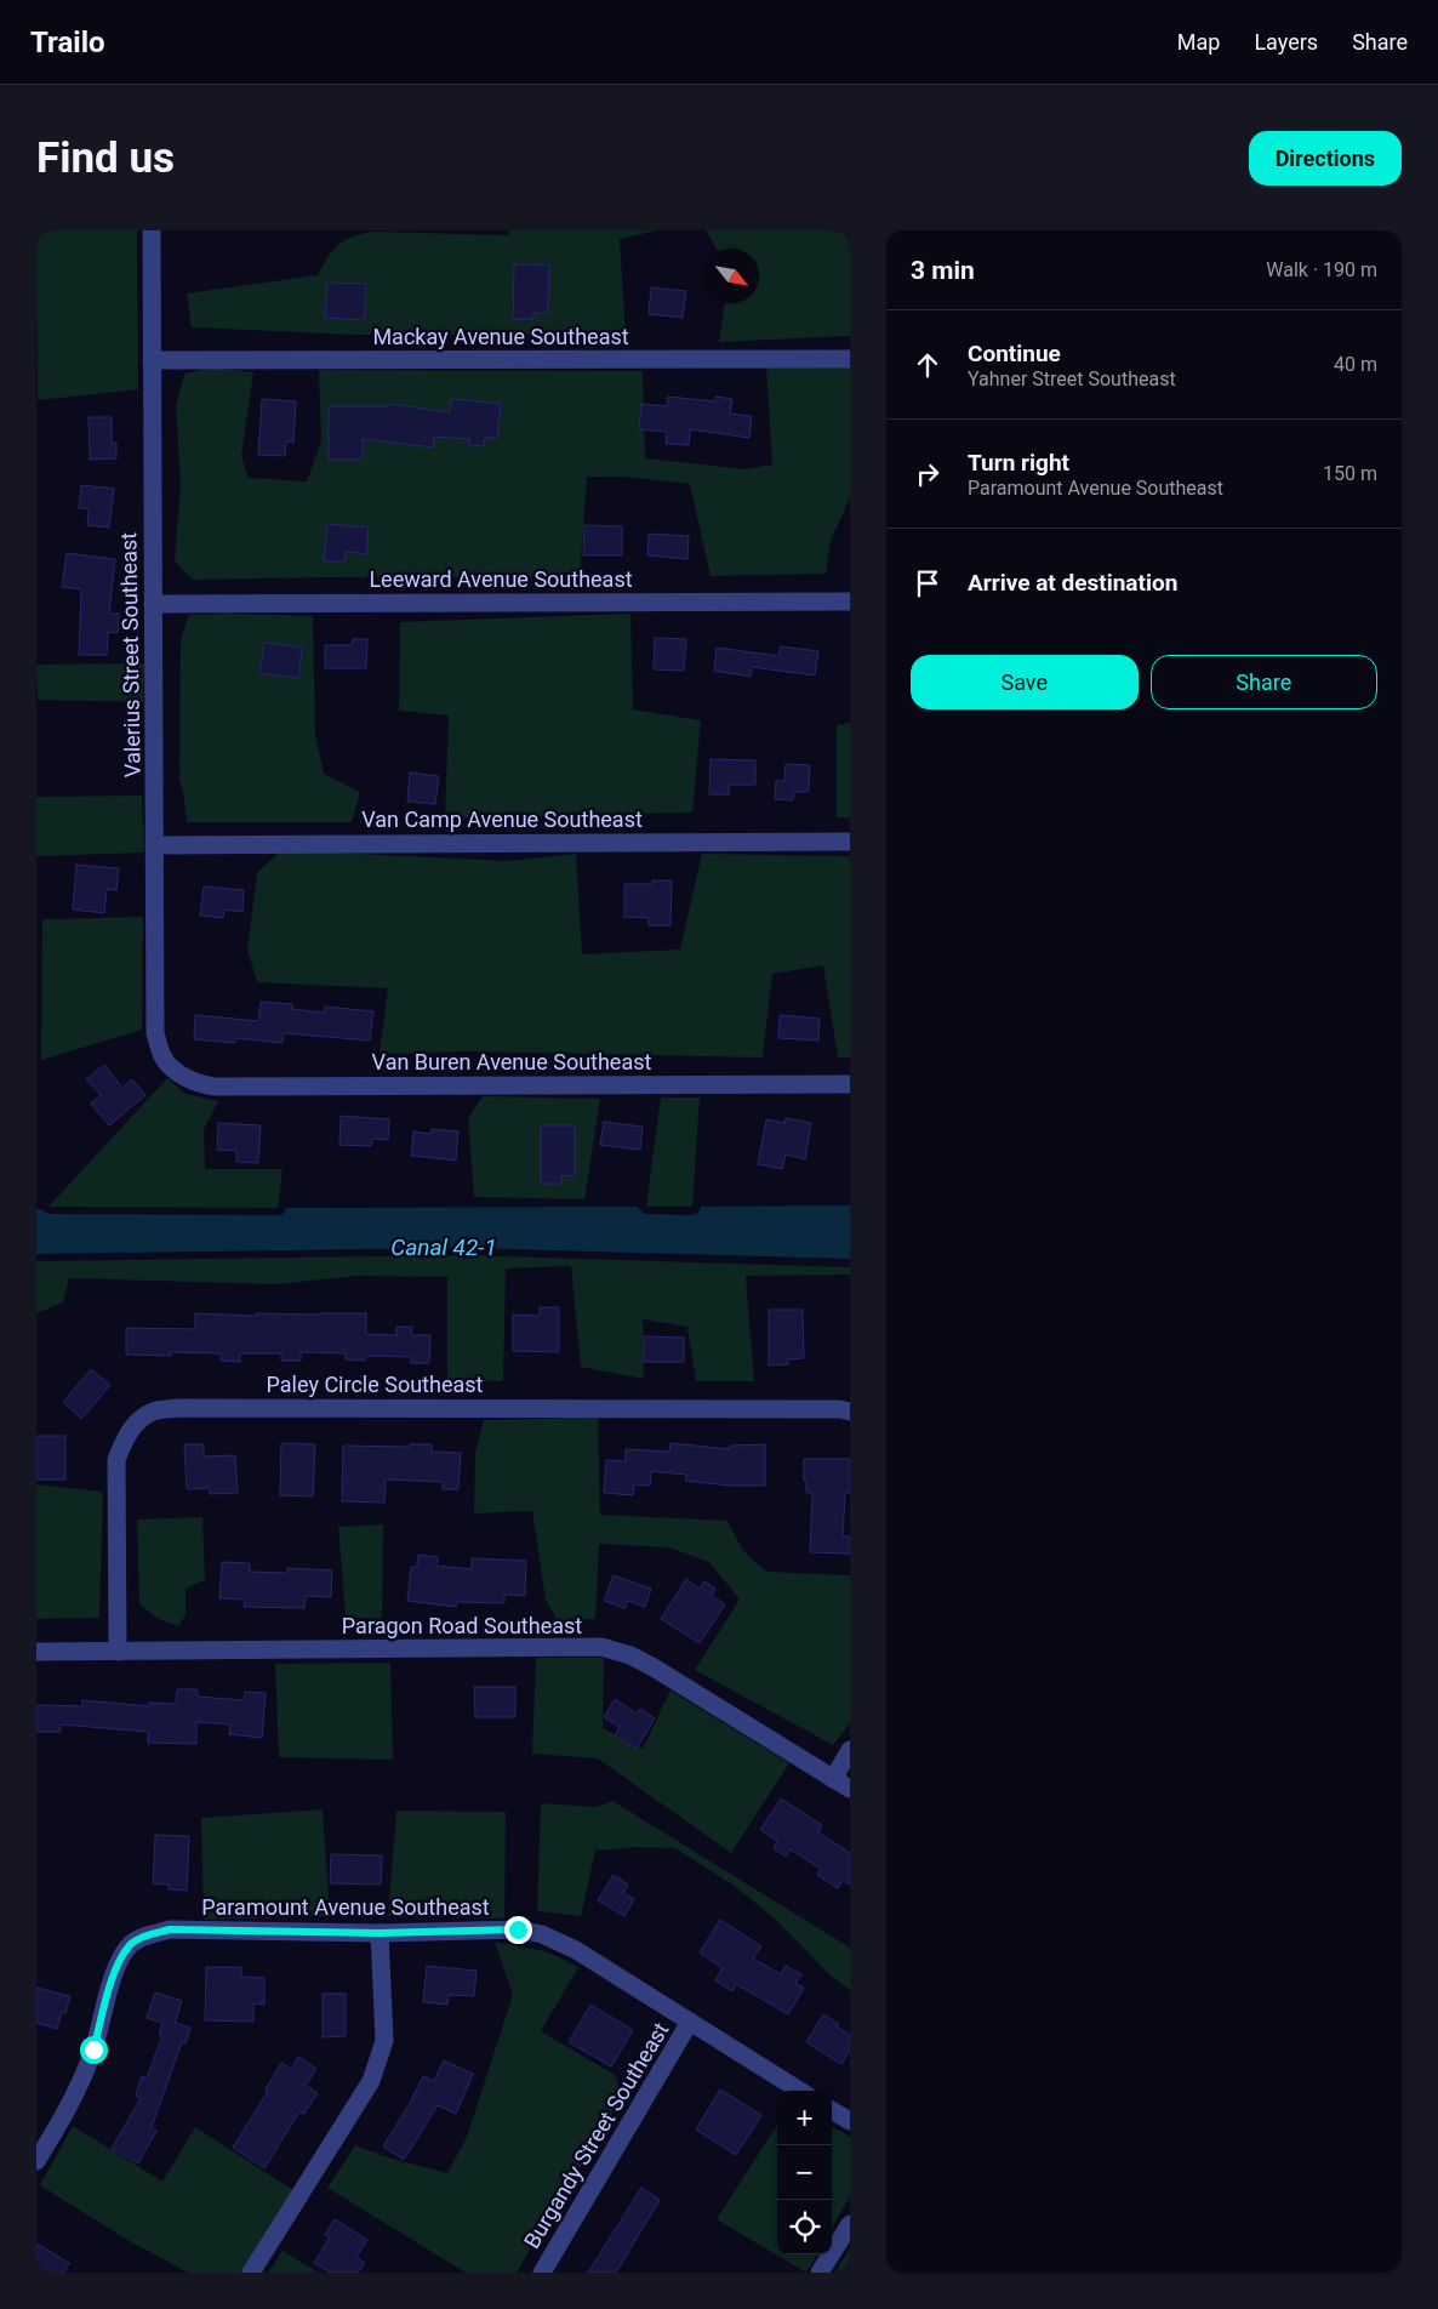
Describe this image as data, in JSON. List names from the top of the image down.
{
  "streets": {
    "street": [
      "Mackay Avenue Southeast",
      "Leeward Avenue Southeast",
      "Valerius Street Southeast",
      "Van Camp Avenue Southeast",
      "Van Buren Avenue Southeast",
      "Paley Circle Southeast",
      "Paragon Road Southeast",
      "Paramount Avenue Southeast",
      "Burgandy Street Southeast"
    ]
  },
  "crossings": [
    ["Mackay Avenue Southeast", "Valerius Street Southeast"],
    ["Leeward Avenue Southeast", "Valerius Street Southeast"],
    ["Valerius Street Southeast", "Van Camp Avenue Southeast"],
    ["Valerius Street Southeast", "Van Buren Avenue Southeast"],
    ["Paley Circle Southeast", "Paragon Road Southeast"],
    ["Paramount Avenue Southeast", "Burgandy Street Southeast"]
  ],
  "water": ["Canal 42-1"],
  "north": "bottom right",
  "page": {
    "header": "Trailo",
    "nav": ["Map", "Layers", "Share"],
    "buttons": [
      "Directions",
      ["Save", "Share"]
    ],
    "title": "Find us",
    "heading": ["3 min", "Walk · 190 m"],
    "list": [
      ["Continue", "Yahner Street Southeast", "40 m"],
      ["Turn right", "Paramount Avenue Southeast", "150 m"],
      "Arrive at destination"
    ],
    "map_buttons": ["+", "−"]
  }
}
